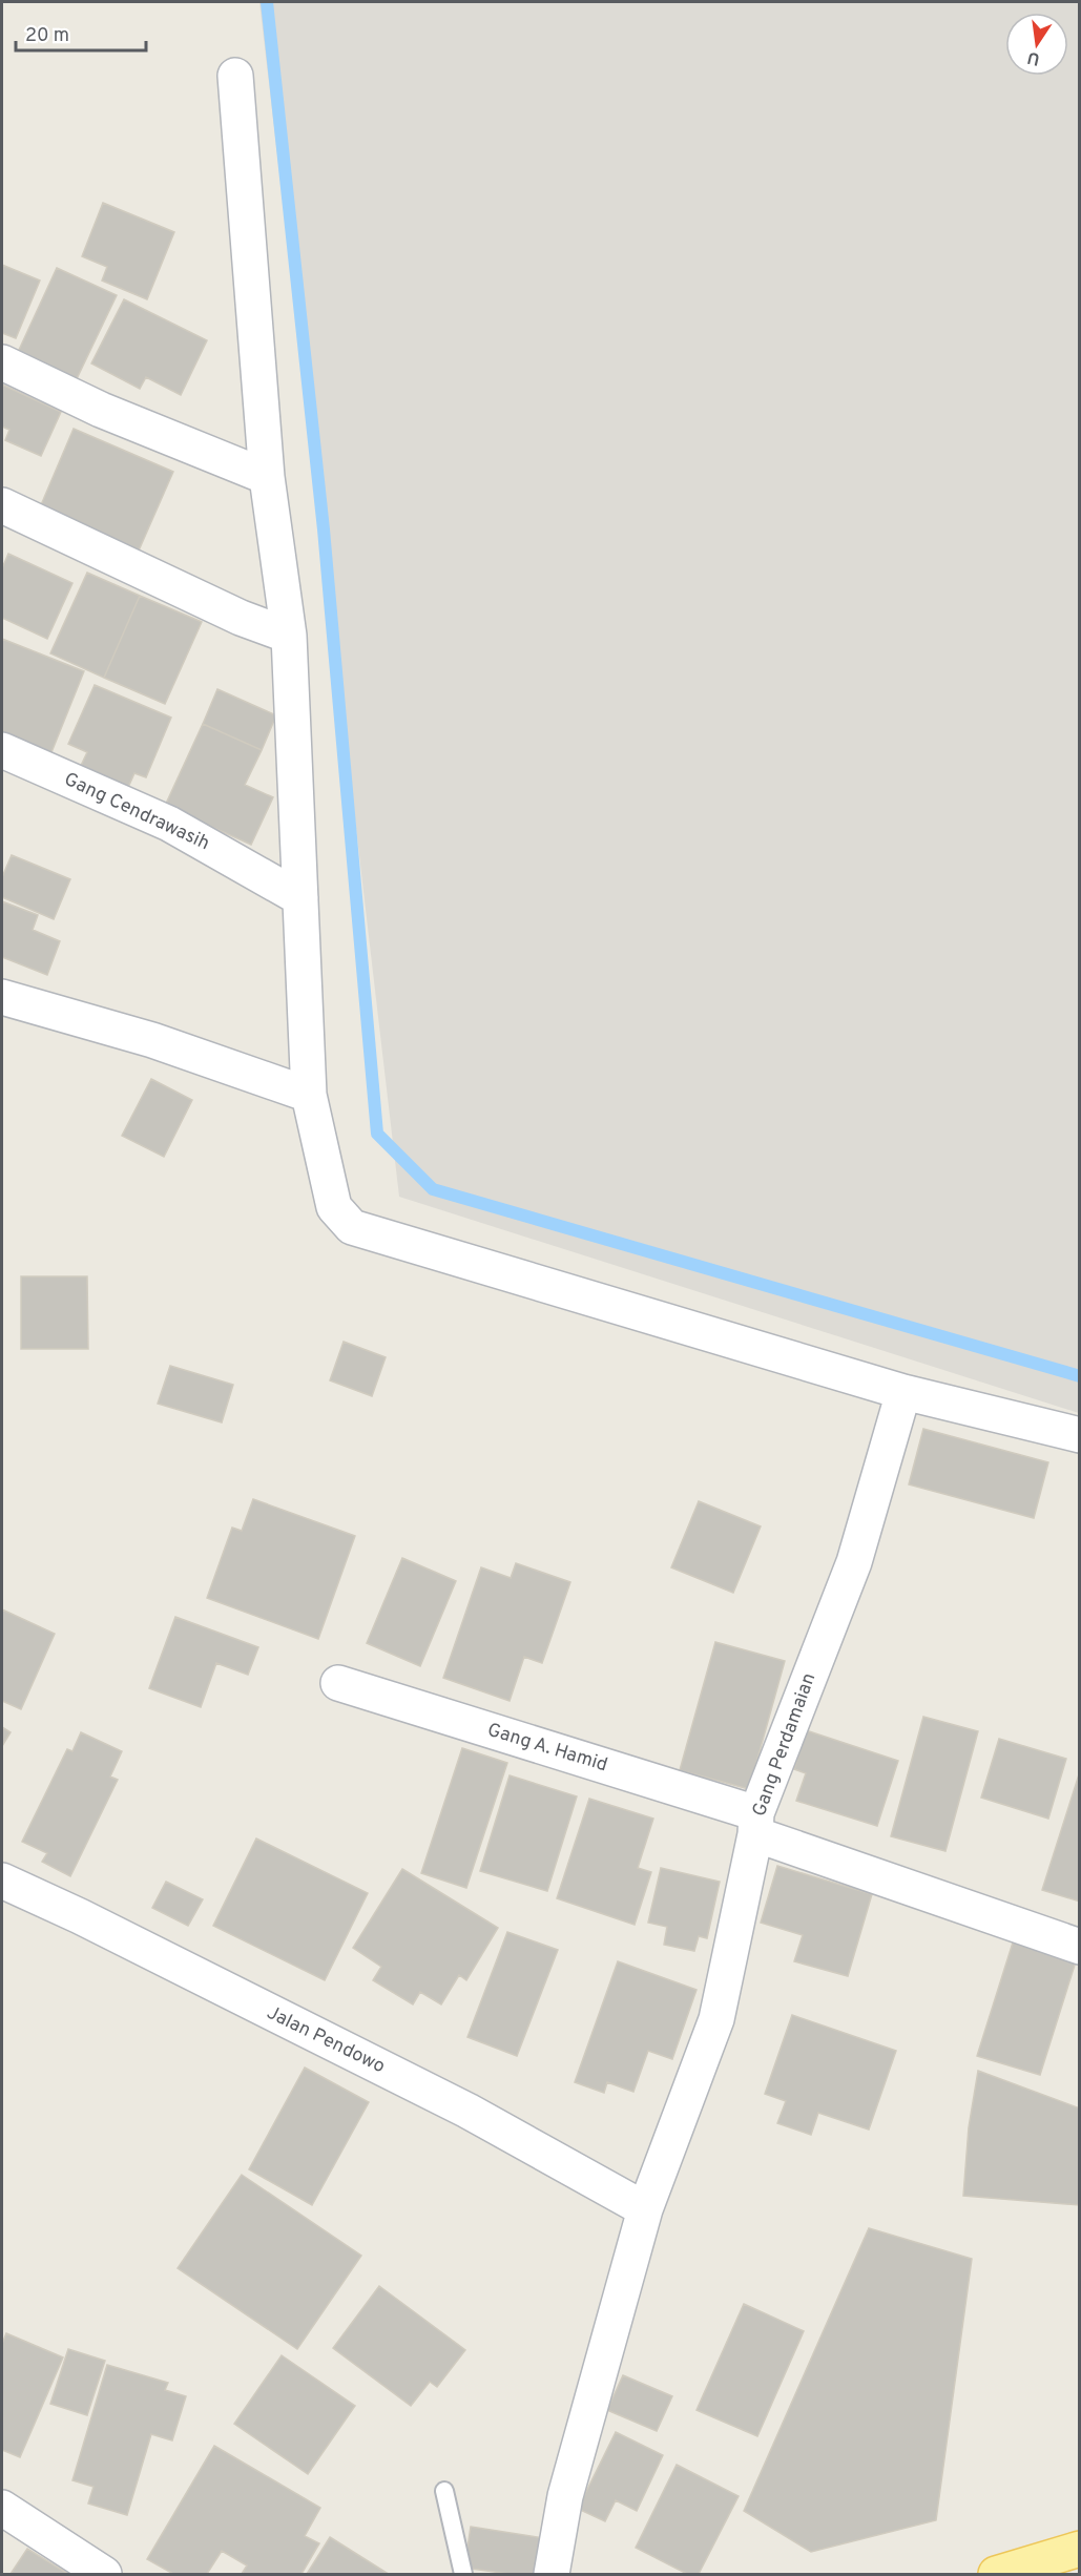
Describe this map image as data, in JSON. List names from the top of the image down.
{
  "streets": {
    "street": [
      "Gang Cendrawasih",
      "Gang Perdamaian",
      "Gang A. Hamid",
      "Jalan Pendowo"
    ]
  },
  "crossings": [
    ["Gang Perdamaian", "Gang A. Hamid"],
    ["Gang Perdamaian", "Jalan Pendowo"]
  ],
  "scale_bar": "20 m",
  "north": "bottom"
}
